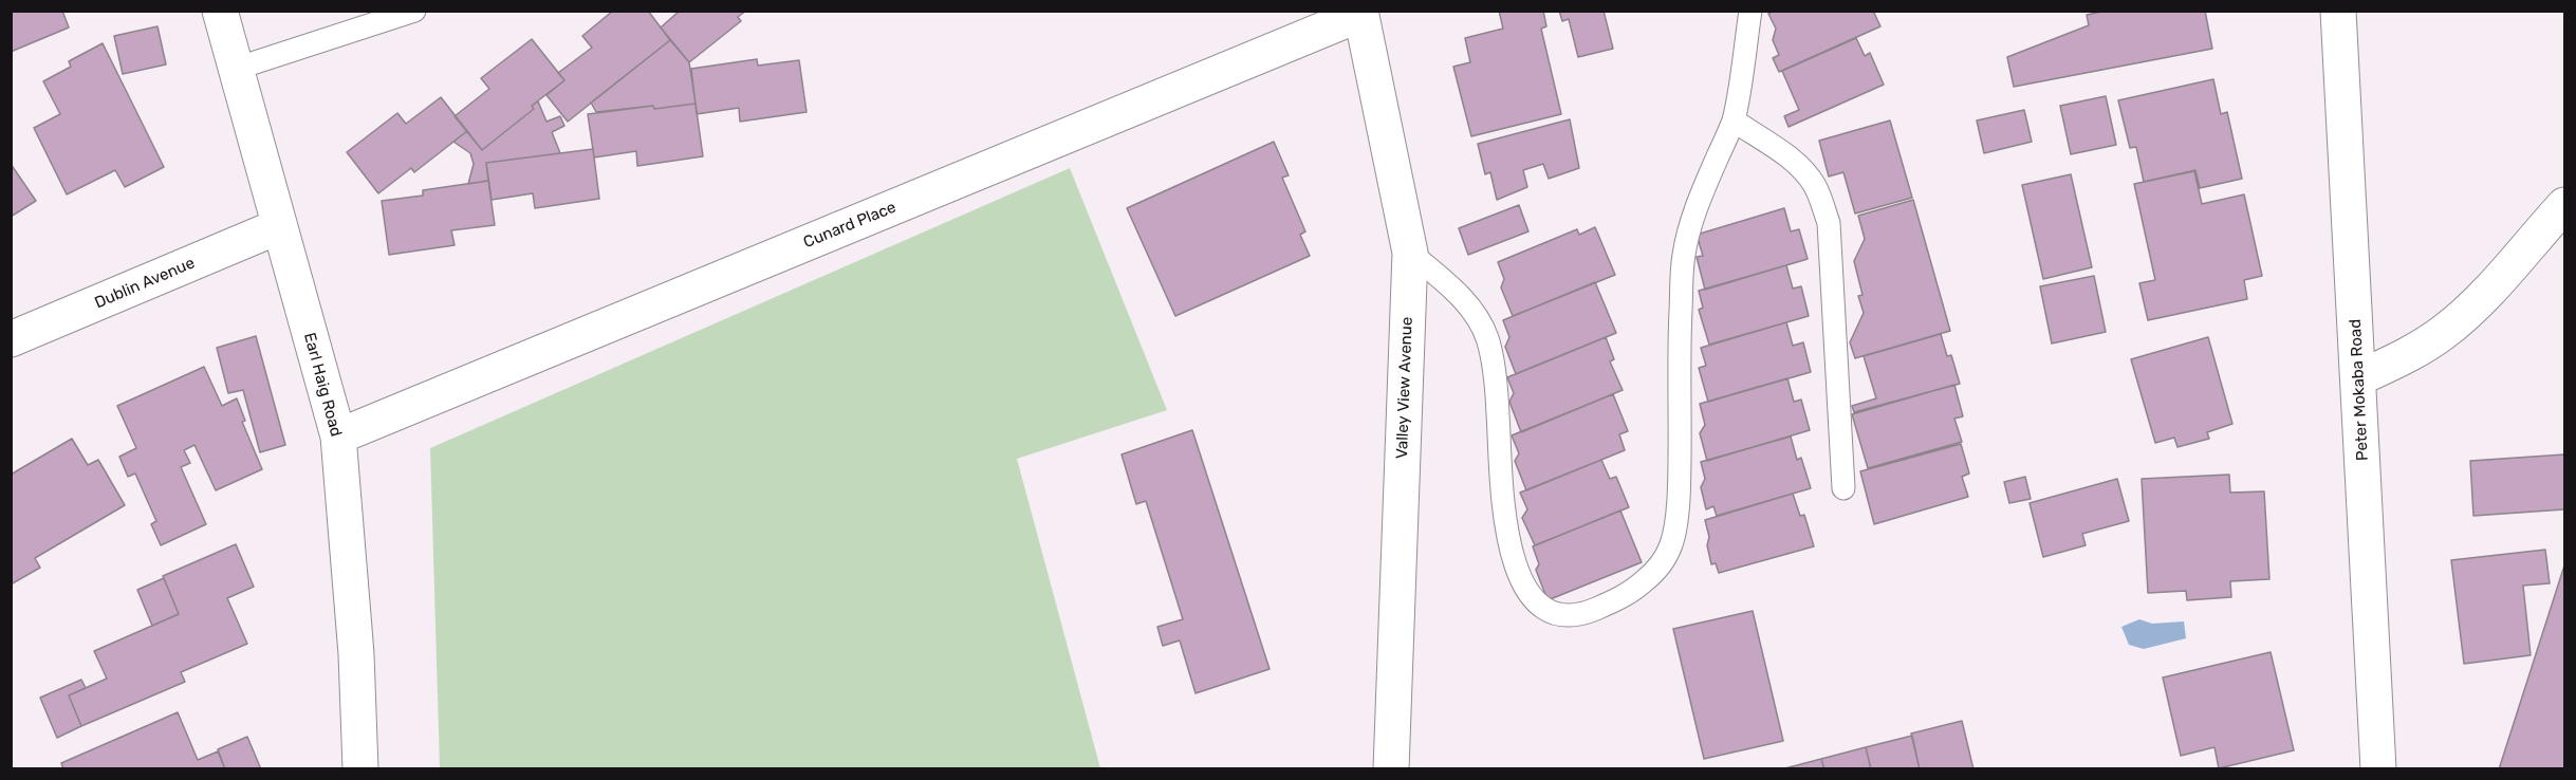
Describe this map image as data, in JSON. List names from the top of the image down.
{
  "streets": {
    "street": [
      "Cunard Place",
      "Dublin Avenue",
      "Earl Haig Road",
      "Valley View Avenue",
      "Peter Mokaba Road"
    ]
  },
  "crossings": [
    ["Cunard Place", "Earl Haig Road"],
    ["Cunard Place", "Valley View Avenue"],
    ["Dublin Avenue", "Earl Haig Road"]
  ]
}
